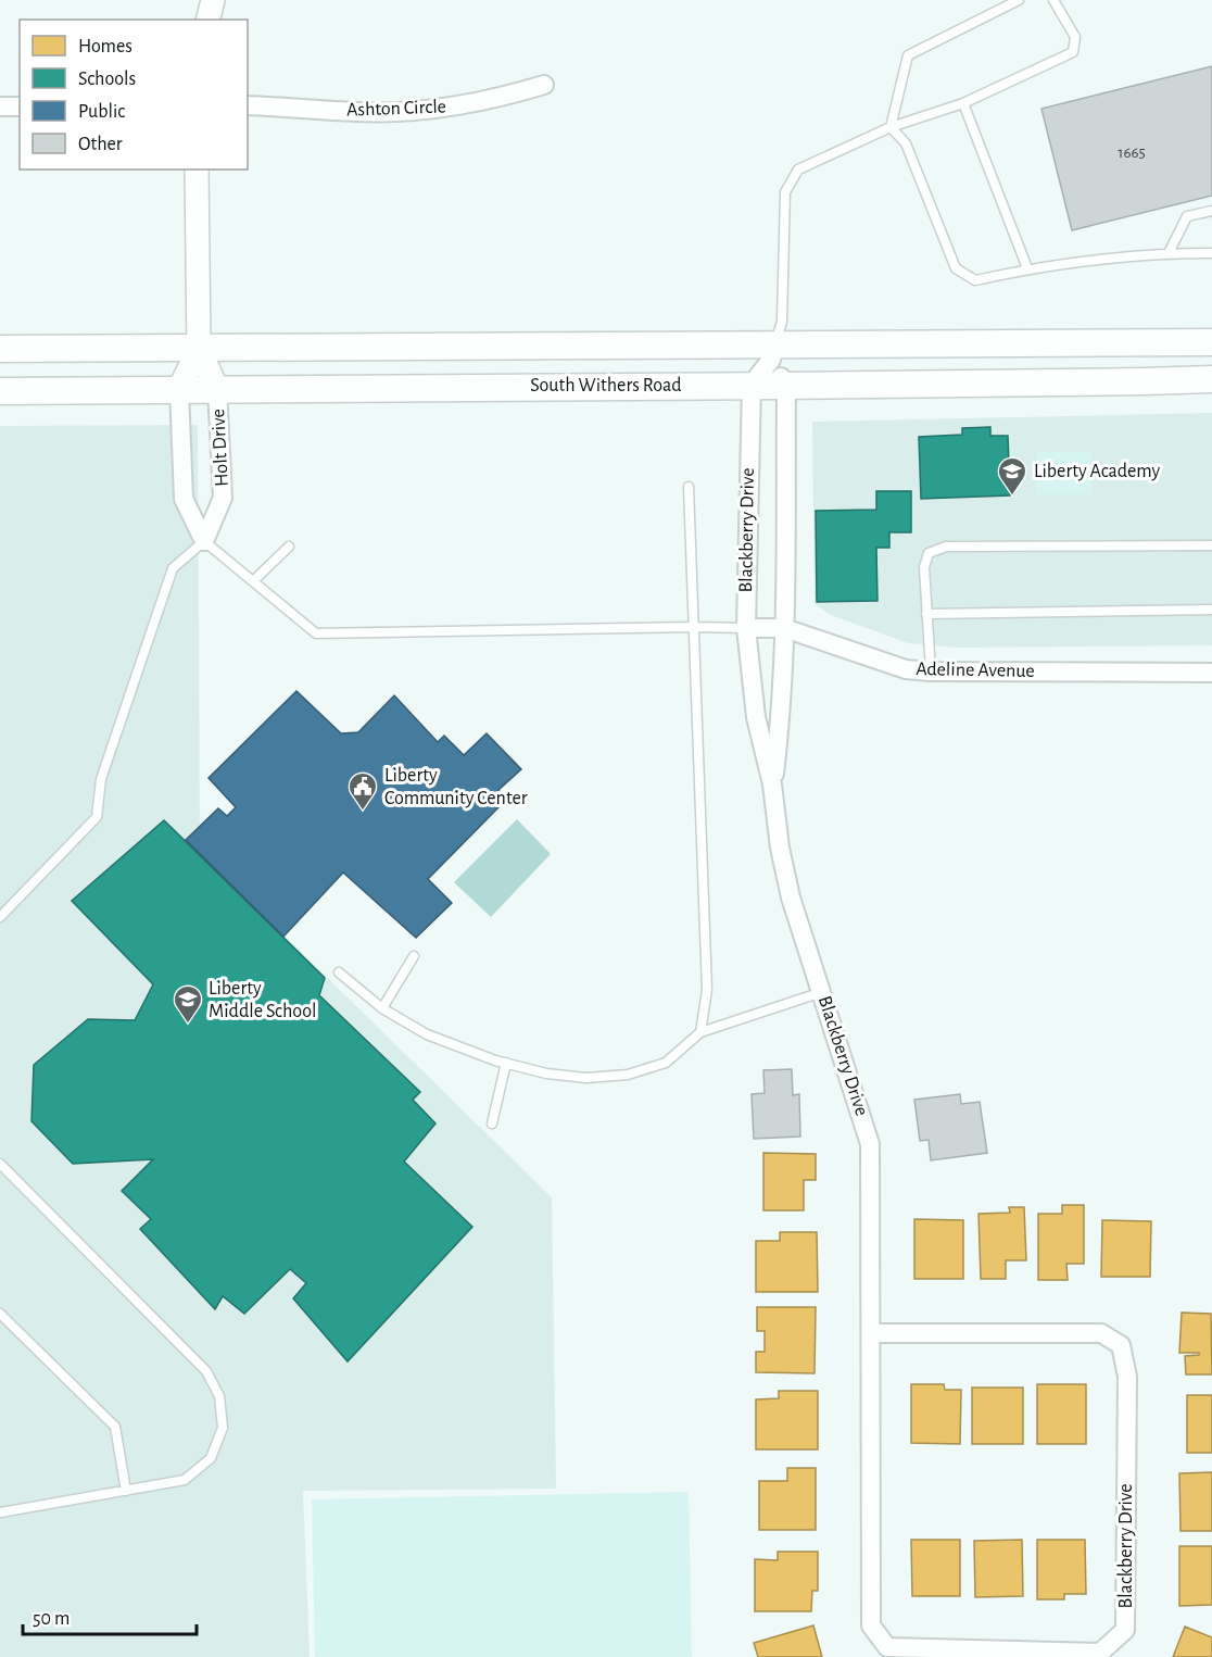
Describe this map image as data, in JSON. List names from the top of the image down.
{
  "streets": {
    "main road": ["South Withers Road"],
    "street": [
      "Ashton Circle",
      "Holt Drive",
      "Blackberry Drive",
      "Adeline Avenue"
    ]
  },
  "crossings": [
    ["South Withers Road", "Holt Drive"],
    ["South Withers Road", "Blackberry Drive"],
    ["Blackberry Drive", "Adeline Avenue"]
  ],
  "places": {
    "school or university": ["Liberty Academy", "Liberty Middle School"],
    "public building": ["Liberty Community Center"]
  },
  "house_numbers": ["1665"],
  "legend": [
    "Homes",
    "Schools",
    "Public",
    "Other"
  ],
  "scale_bar": "50 m"
}
